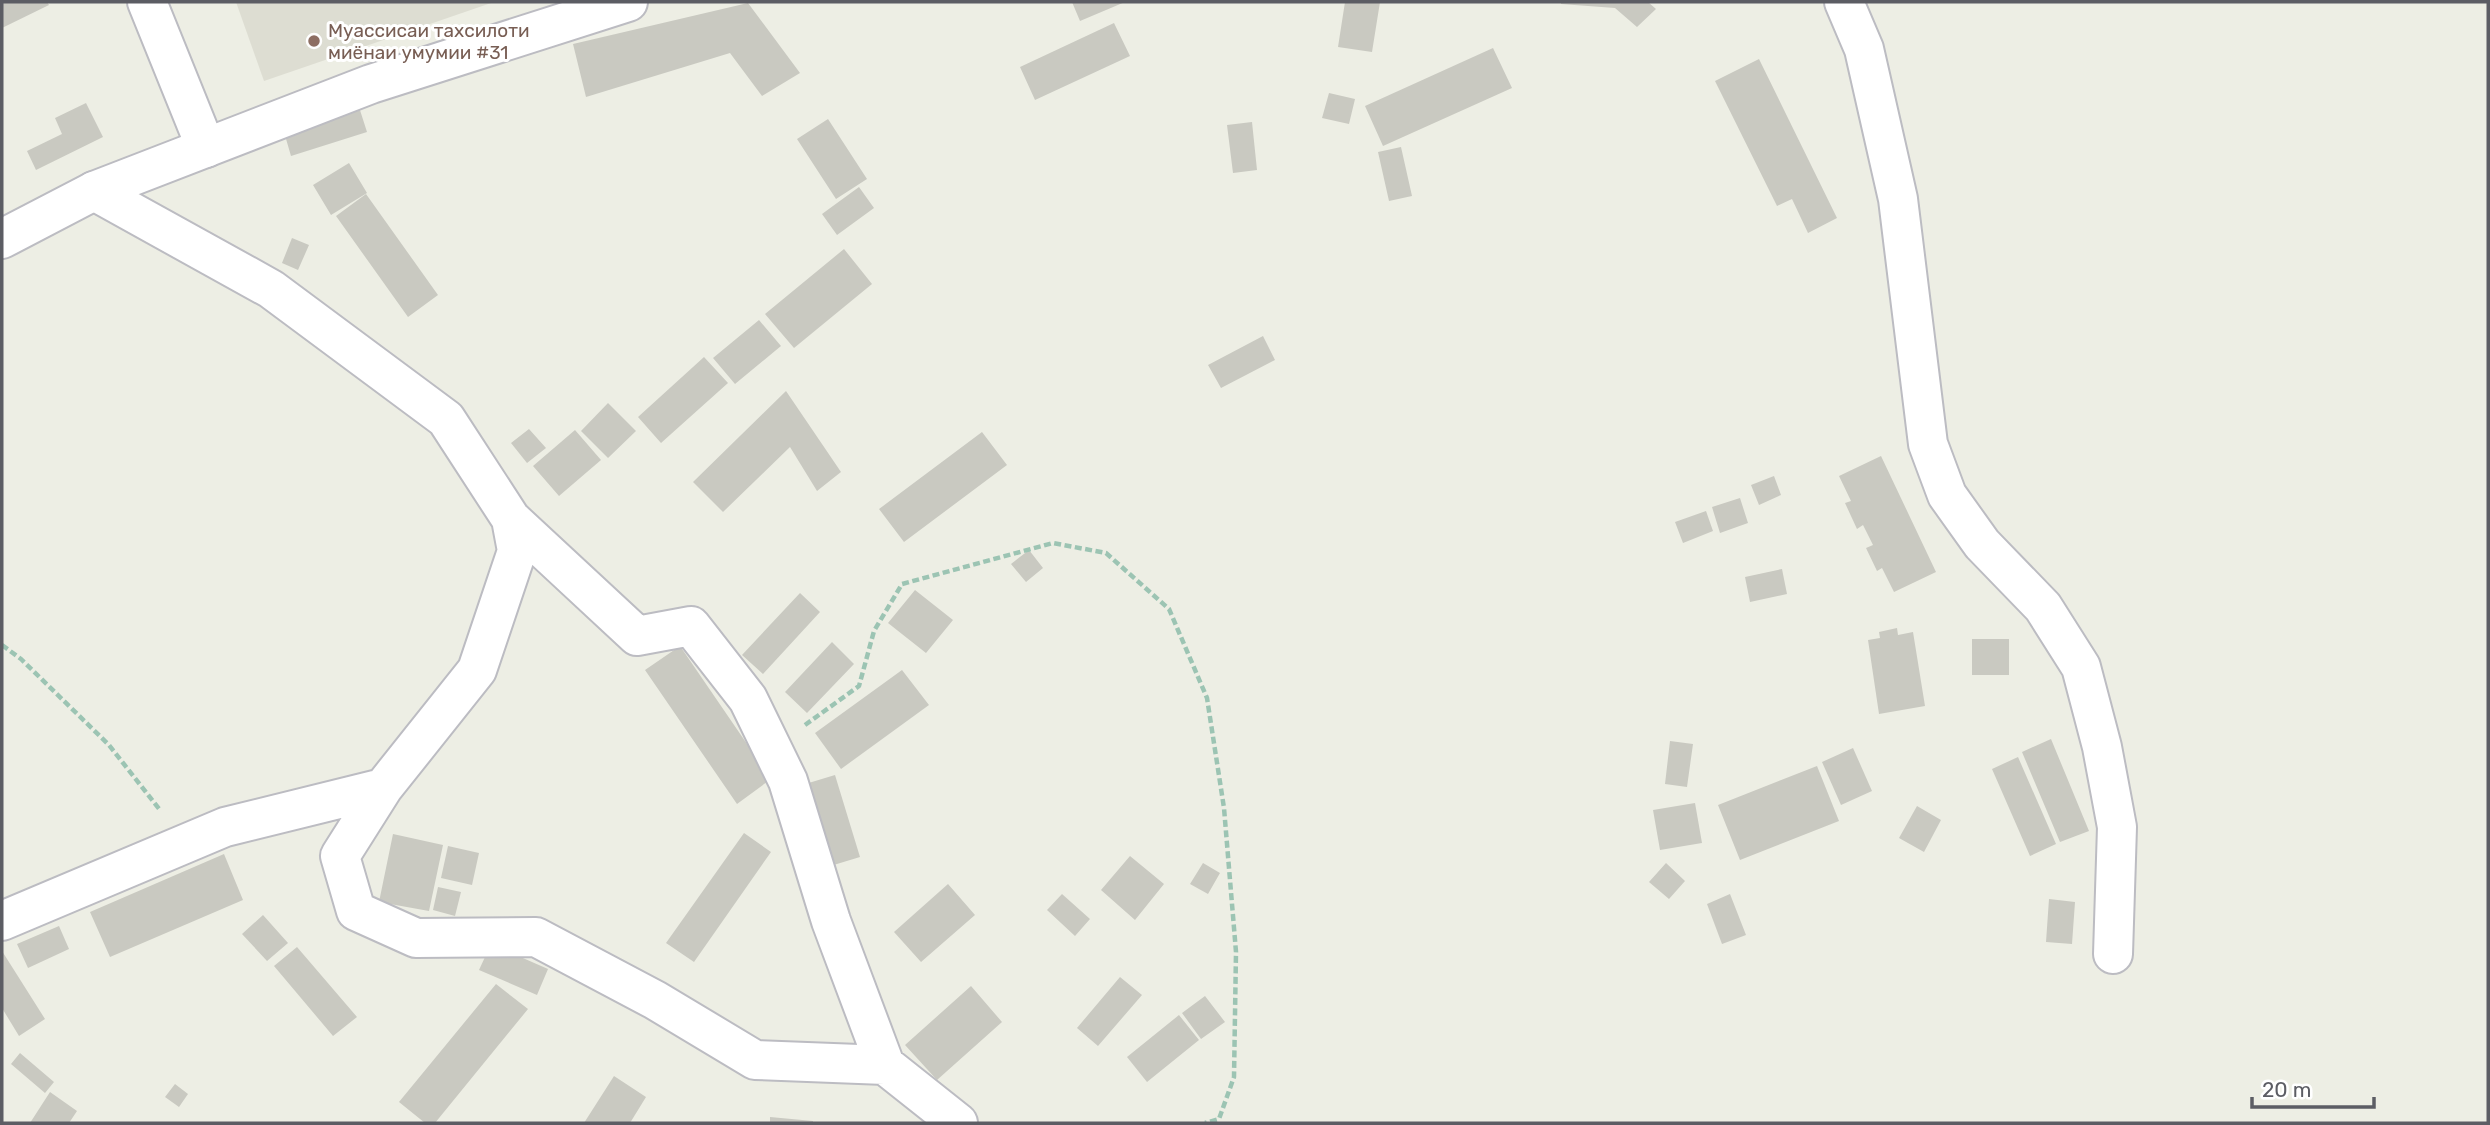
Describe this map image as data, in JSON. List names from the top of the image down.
{
  "places": ["Муассисаи тахсилоти миёнаи умумии #31"],
  "scale_bar": "20 m"
}
